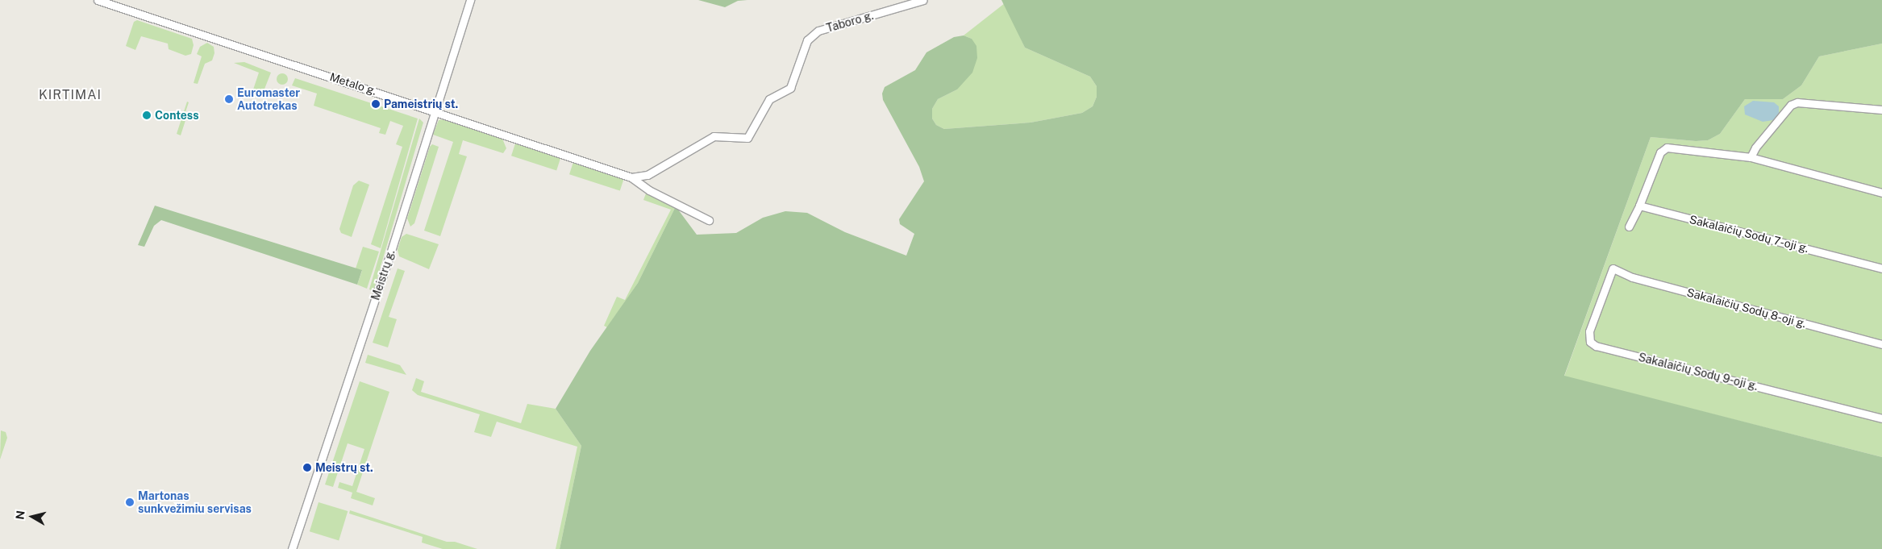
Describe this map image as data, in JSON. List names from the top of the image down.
{
  "streets": {
    "street": [
      "Taboro g.",
      "Metalo g.",
      "Sakalaičių Sodų 7-oji g.",
      "Meistrų g.",
      "Sakalaičių Sodų 8-oji g.",
      "Sakalaičių Sodų 9-oji g."
    ]
  },
  "crossings": [
    ["Taboro g.", "Metalo g."],
    ["Metalo g.", "Meistrų g."],
    ["Sakalaičių Sodų 8-oji g.", "Sakalaičių Sodų 9-oji g."]
  ],
  "districts": ["KIRTIMAI"],
  "places": [
    "Euromaster Autotrekas",
    "Pameistrių st.",
    "Contess",
    "Meistrų st.",
    "Martonas sunkvežimiu servisas"
  ],
  "north": "left"
}
